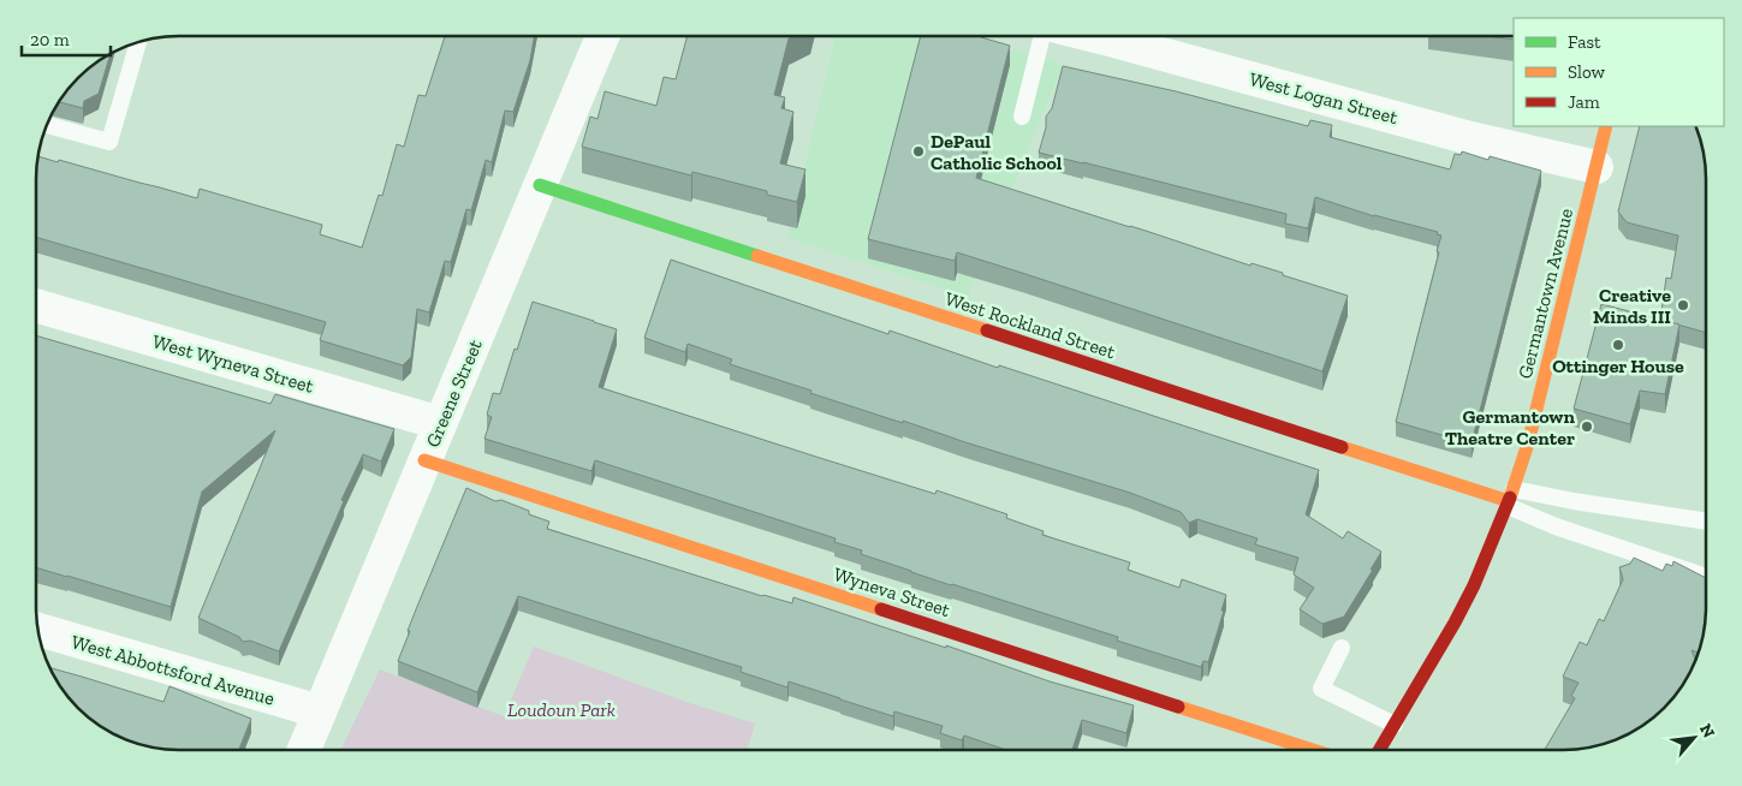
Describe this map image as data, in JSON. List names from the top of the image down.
{
  "streets": {
    "street": [
      "West Logan Street",
      "Germantown Avenue",
      "West Rockland Street",
      "West Wyneva Street",
      "Greene Street",
      "Wyneva Street",
      "West Abbottsford Avenue"
    ]
  },
  "crossings": [
    ["West Logan Street", "Germantown Avenue"],
    ["Germantown Avenue", "West Rockland Street"],
    ["West Rockland Street", "Greene Street"],
    ["West Wyneva Street", "Greene Street"],
    ["Greene Street", "Wyneva Street"],
    ["Greene Street", "West Abbottsford Avenue"]
  ],
  "parks": ["Loudoun Park"],
  "places": [
    "DePaul Catholic School",
    "Creative Minds III",
    "Ottinger House",
    "Germantown Theatre Center"
  ],
  "legend": ["Fast", "Slow", "Jam"],
  "scale_bar": "20 m",
  "north": "top right"
}
